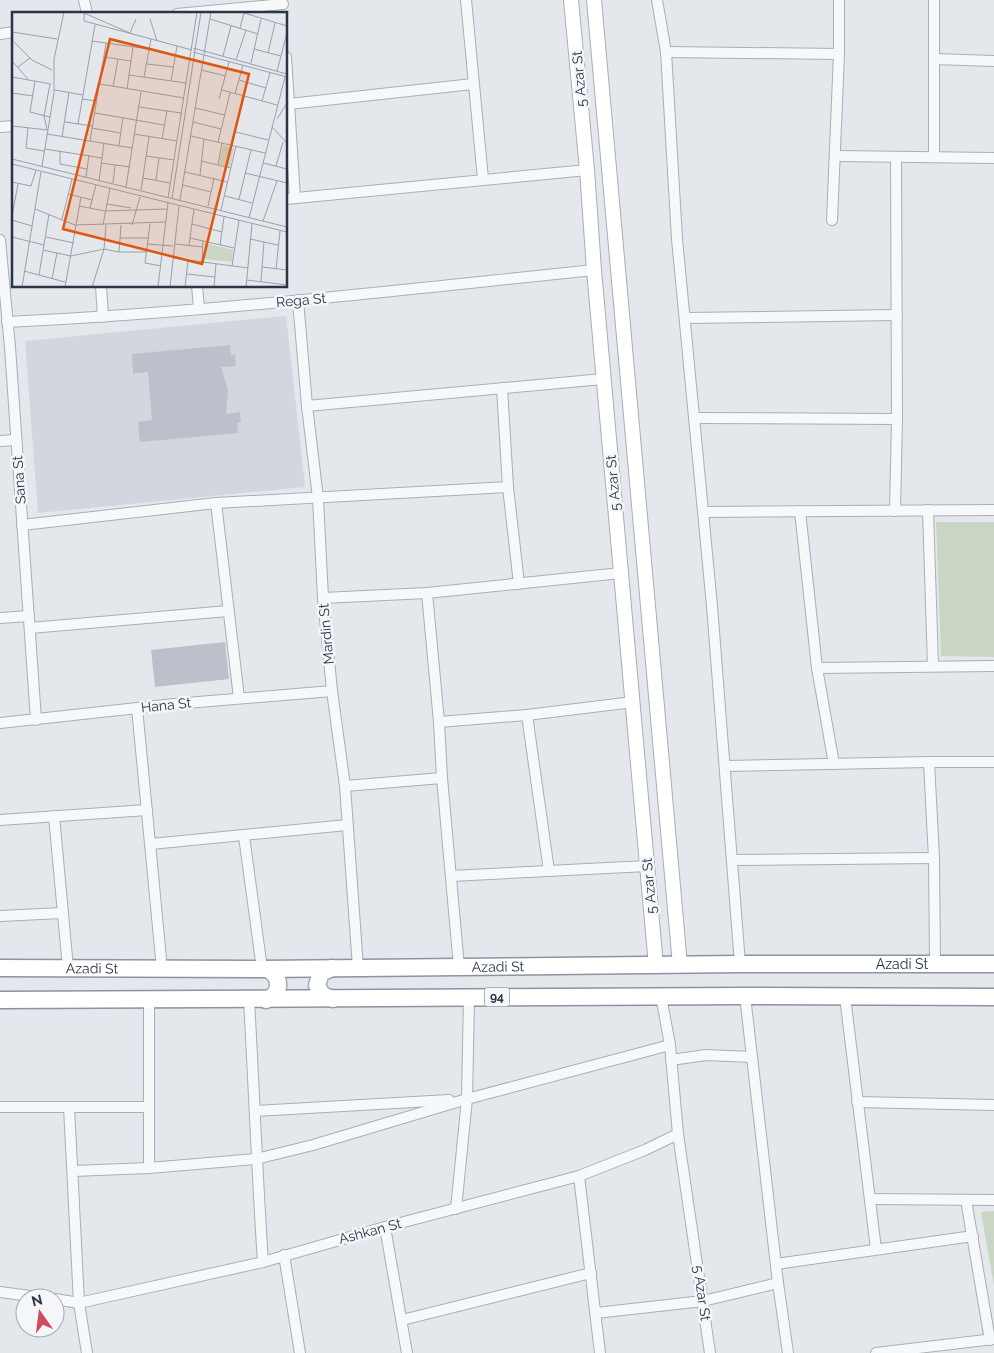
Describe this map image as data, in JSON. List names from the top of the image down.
{
  "streets": {
    "main road": ["5 Azar St", "Azadi St", "94"],
    "street": [
      "Rega St",
      "Sana St",
      "Mardin St",
      "Hana St",
      "Ashkan St"
    ]
  },
  "crossings": [
    ["5 Azar St", "Rega St"],
    ["5 Azar St", "Azadi St"],
    ["5 Azar St", "94"],
    ["5 Azar St", "Ashkan St"],
    ["Rega St", "Sana St"],
    ["Rega St", "Mardin St"],
    ["Sana St", "Hana St"],
    ["Mardin St", "Hana St"],
    ["Mardin St", "Azadi St"]
  ],
  "north": "top"
}
